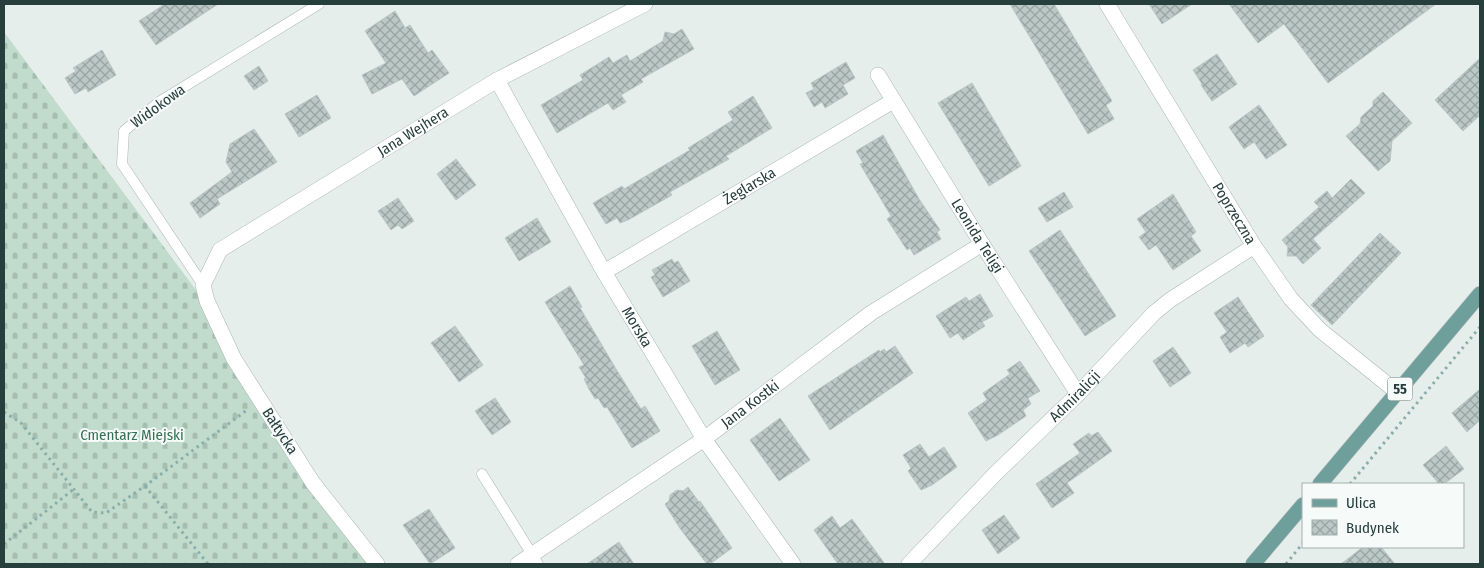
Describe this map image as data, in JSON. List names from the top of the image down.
{
  "streets": {
    "main road": ["55"],
    "street": [
      "Jana Wejhera",
      "Żeglarska",
      "Poprzeczna",
      "Leonida Teligi",
      "Morska",
      "Admiralicji",
      "Jana Kostki",
      "Bałtycka"
    ],
    "lane": ["Widokowa"]
  },
  "crossings": [
    ["Widokowa", "Jana Wejhera"],
    ["Widokowa", "Bałtycka"],
    ["Jana Wejhera", "Morska"],
    ["Jana Wejhera", "Bałtycka"],
    ["Żeglarska", "Leonida Teligi"],
    ["Żeglarska", "Morska"],
    ["Poprzeczna", "55"],
    ["Poprzeczna", "Admiralicji"],
    ["Leonida Teligi", "Admiralicji"],
    ["Leonida Teligi", "Jana Kostki"],
    ["Morska", "Jana Kostki"]
  ],
  "parks": ["Cmentarz Miejski"],
  "legend": ["Ulica", "Budynek"]
}
